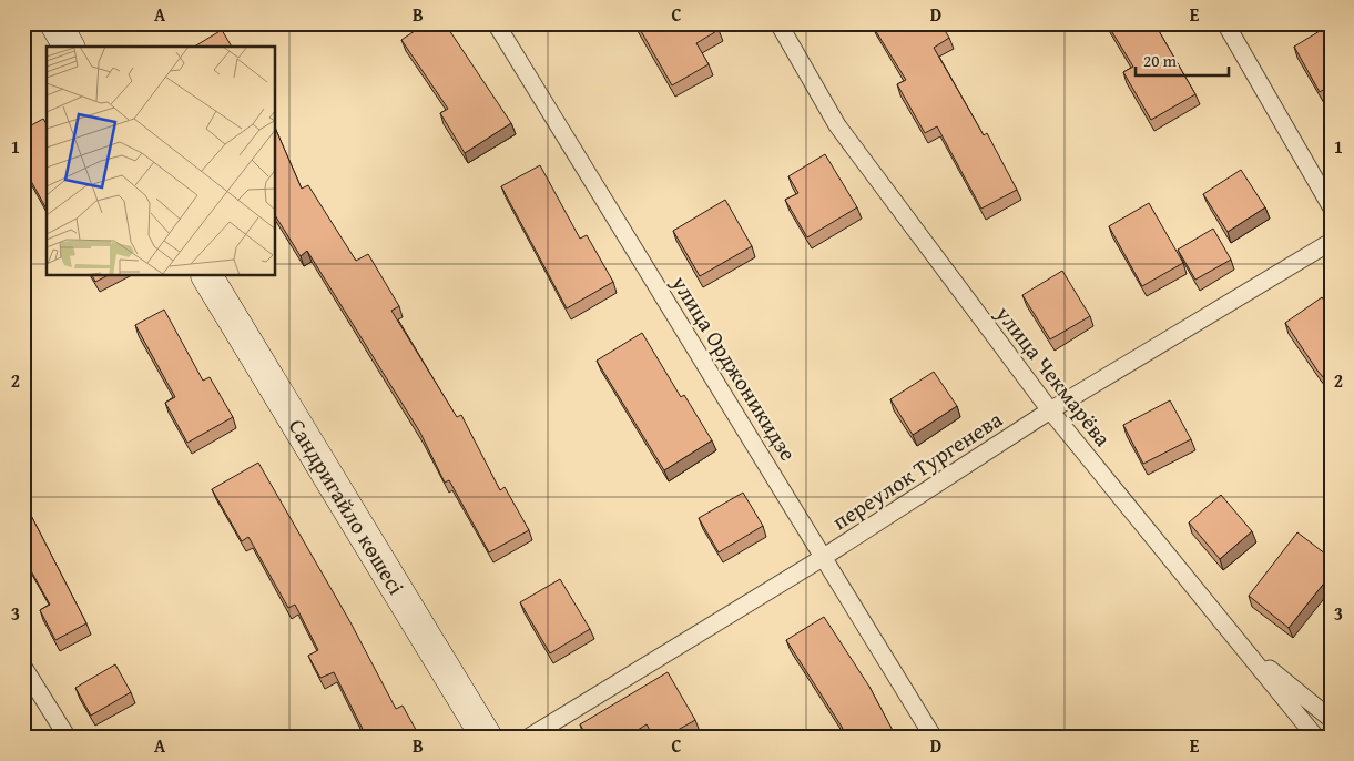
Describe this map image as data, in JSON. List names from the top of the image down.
{
  "streets": {
    "street": ["Сандригайло көшесі"],
    "lane": ["улица Орджоникидзе", "улица Чекмарёва", "переулок Тургенева"]
  },
  "crossings": [
    ["улица Орджоникидзе", "переулок Тургенева"],
    ["улица Чекмарёва", "переулок Тургенева"]
  ],
  "scale_bar": "20 m",
  "grid": {
    "columns": [
      "A",
      "B",
      "C",
      "D",
      "E"
    ],
    "rows": ["1", "2", "3"]
  }
}
